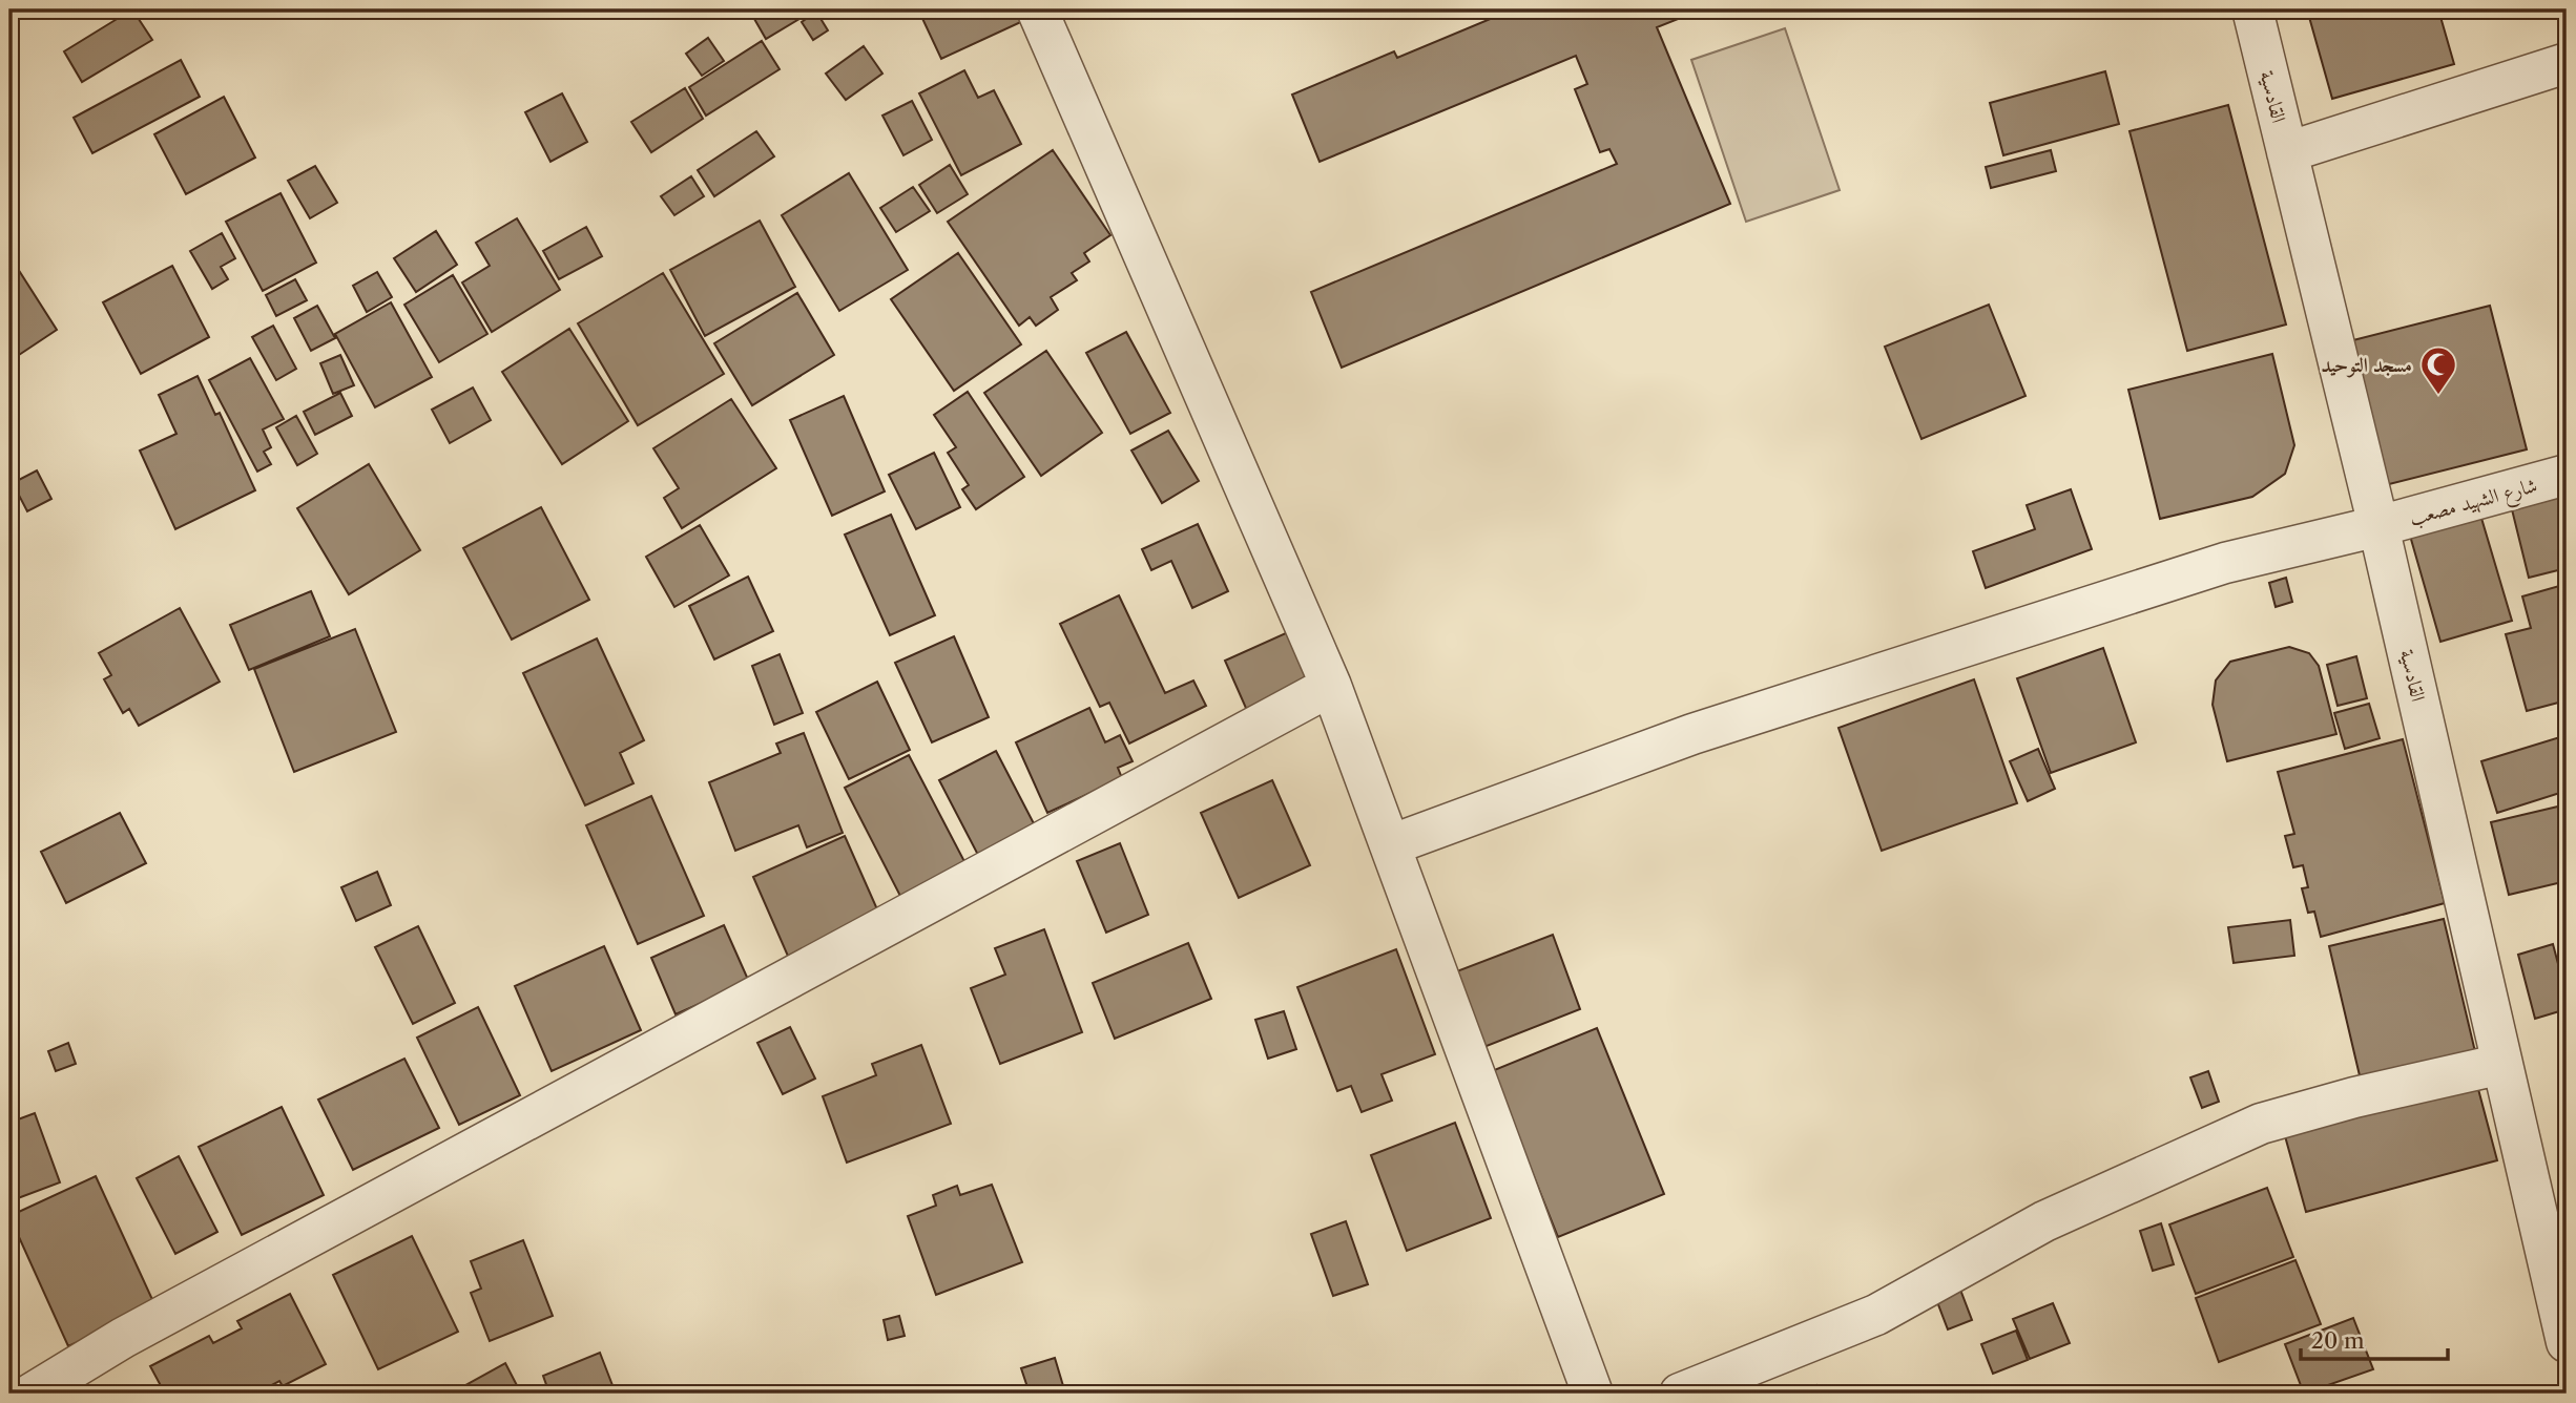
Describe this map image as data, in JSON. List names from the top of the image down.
{
  "streets": {
    "street": ["القادسية", "شارع الشهيد مصعب"]
  },
  "crossings": [
    ["القادسية", "شارع الشهيد مصعب"]
  ],
  "places": {
    "mosque": ["مسجد التوحيد"]
  },
  "scale_bar": "20 m"
}
